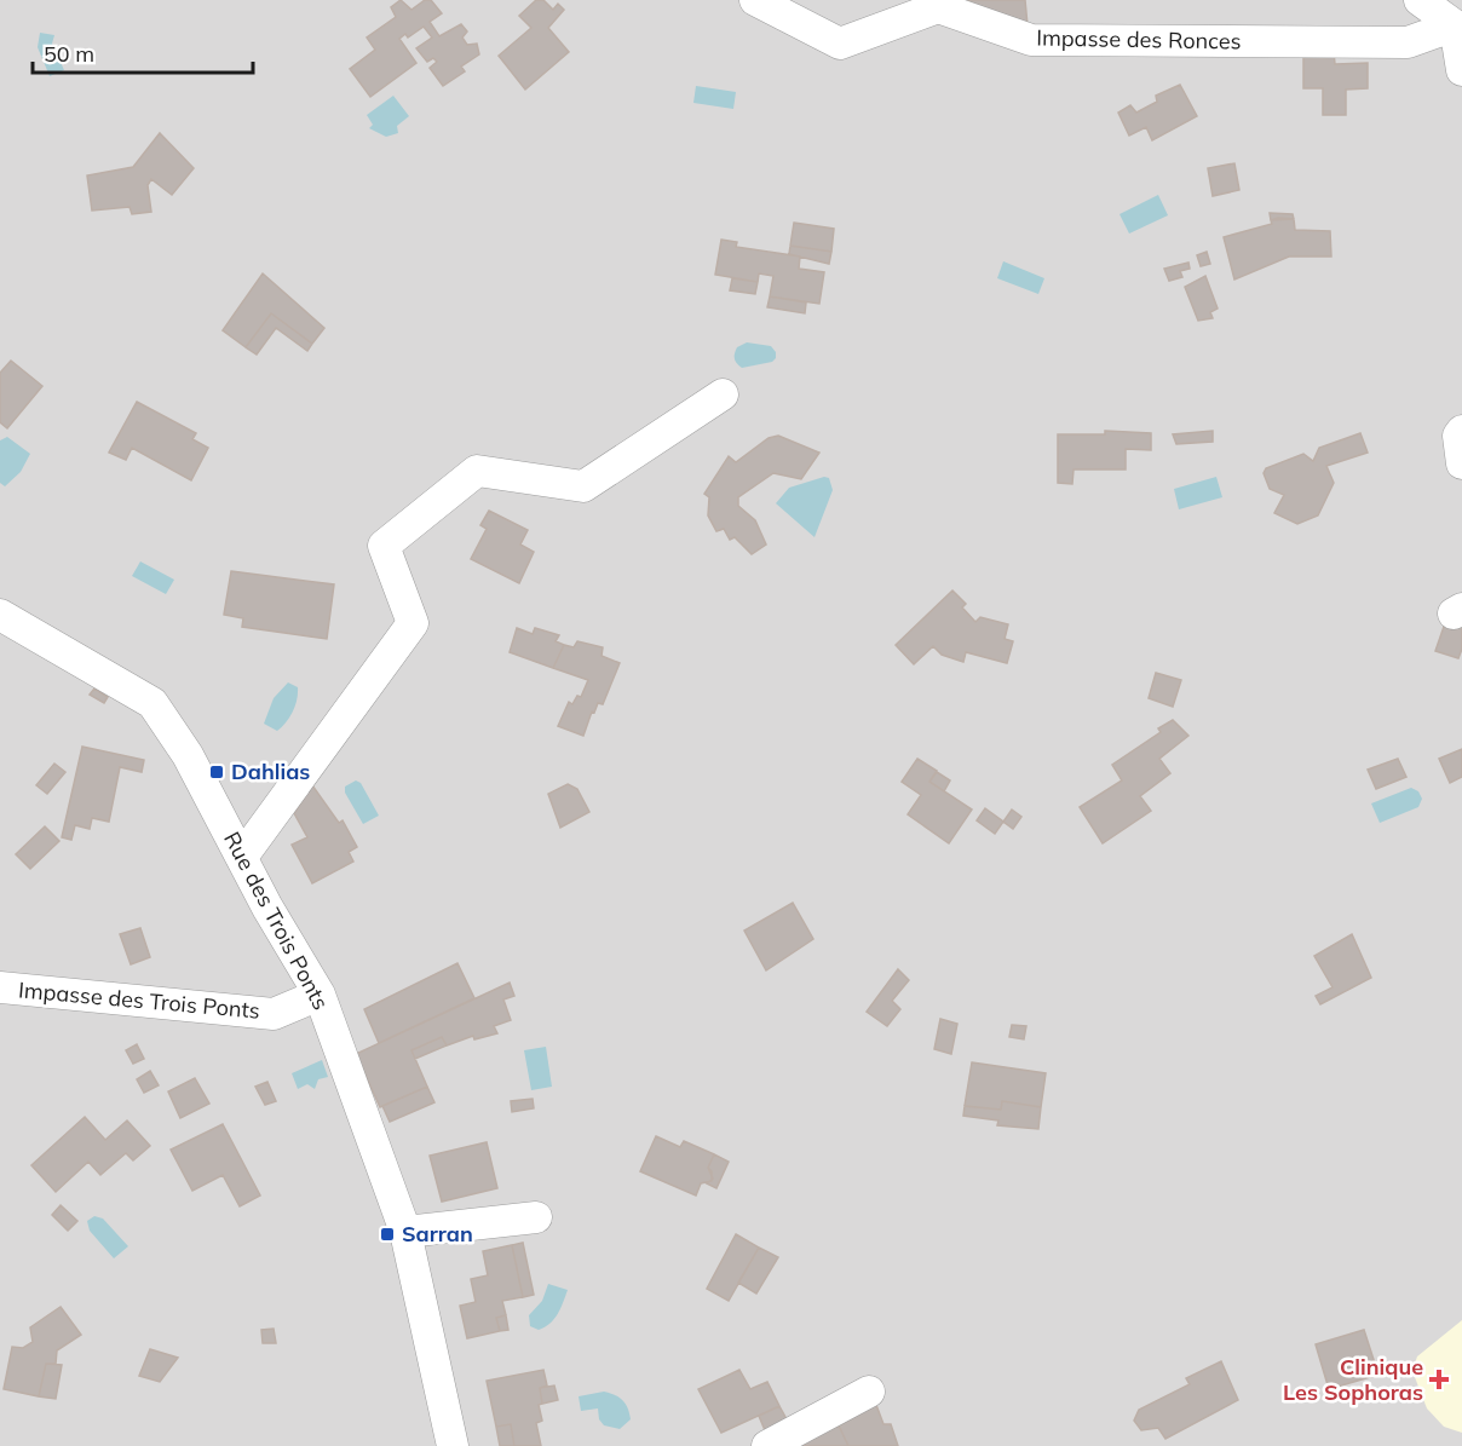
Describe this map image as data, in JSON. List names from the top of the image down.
{
  "streets": {
    "street": ["Impasse des Ronces", "Rue des Trois Ponts", "Impasse des Trois Ponts"]
  },
  "crossings": [
    ["Rue des Trois Ponts", "Impasse des Trois Ponts"]
  ],
  "places": {
    "transit": ["Dahlias", "Sarran"],
    "health": ["Clinique Les Sophoras"]
  },
  "scale_bar": "50 m"
}
